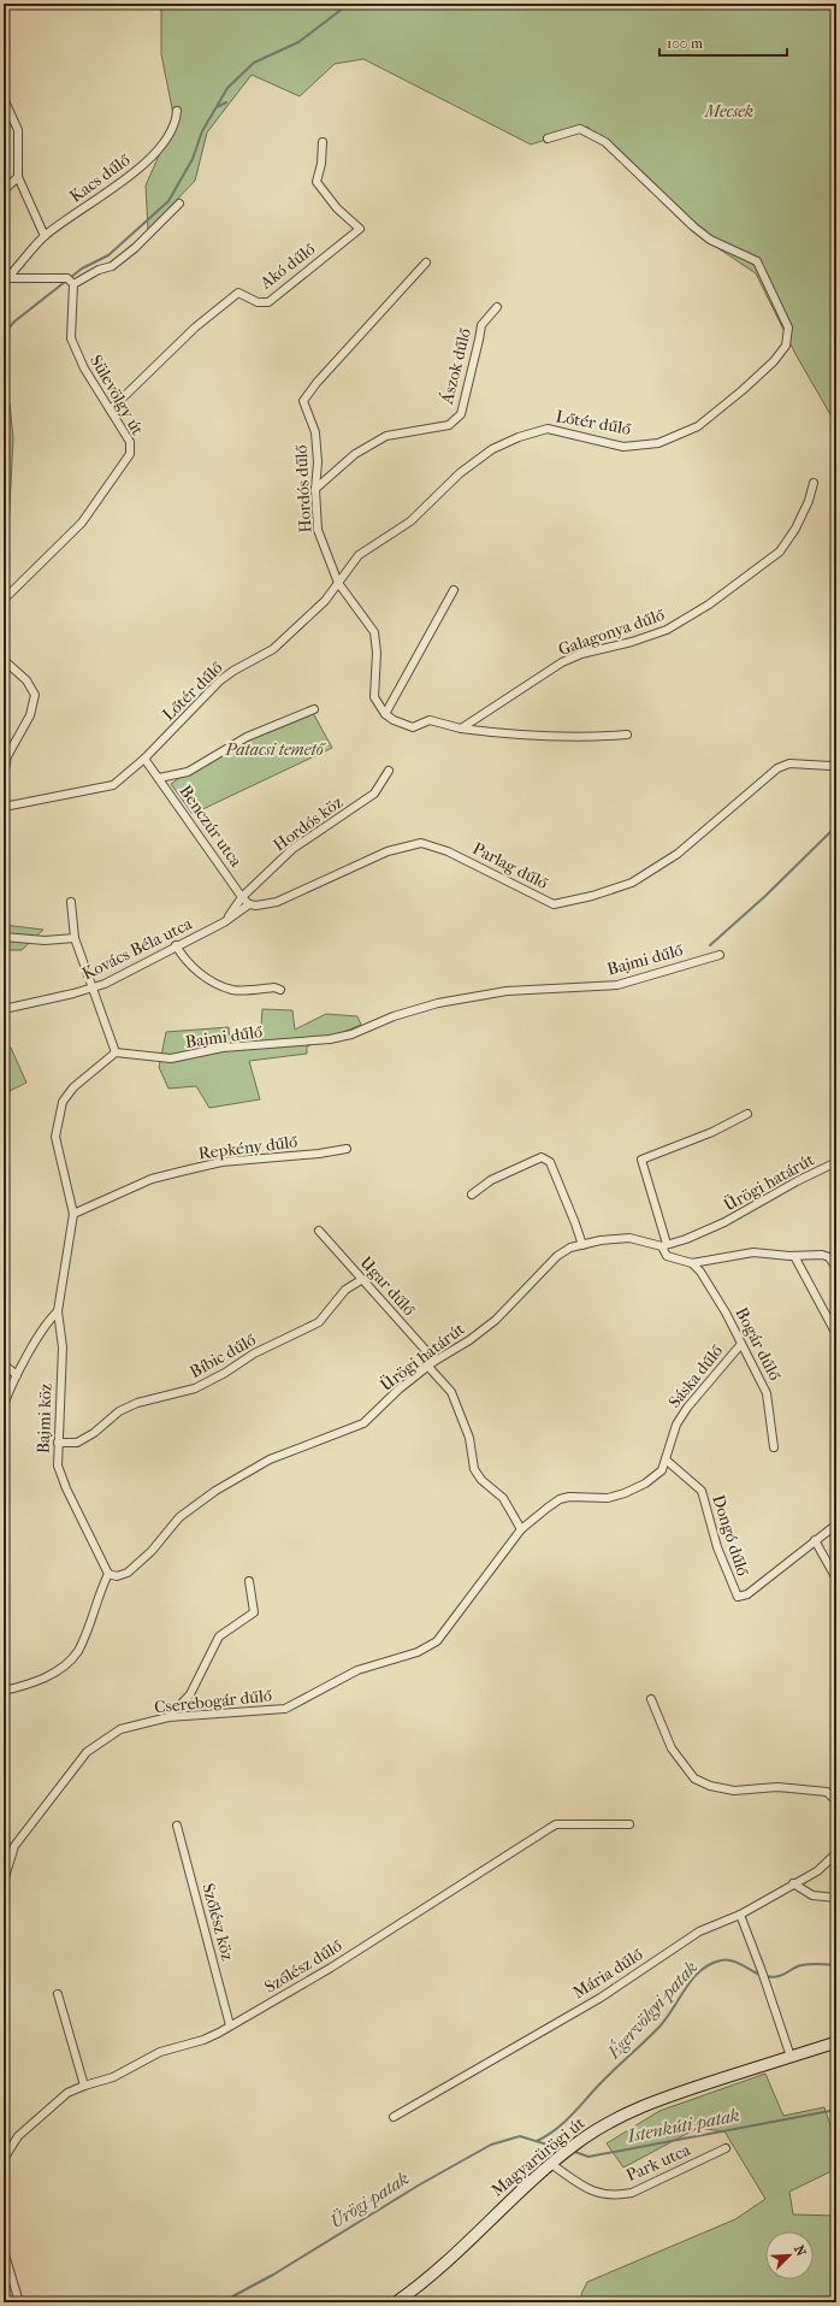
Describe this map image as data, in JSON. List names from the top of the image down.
{
  "streets": {
    "main road": ["Magyarürögi út"],
    "street": [
      "Kacs dűlő",
      "Akó dűlő",
      "Ászok dűlő",
      "Sülevölgy út",
      "Lőtér dűlő",
      "Hordós dűlő",
      "Galagonya dűlő",
      "Hordós köz",
      "Benczúr utca",
      "Parlag dűlő",
      "Kovács Béla utca",
      "Bajmi dűlő",
      "Repkény dűlő",
      "Ürögi határút",
      "Ugar dűlő",
      "Bogár dűlő",
      "Bíbic dűlő",
      "Sáska dűlő",
      "Bajmi köz",
      "Dongó dűlő",
      "Cserebogár dűlő",
      "Szőlész köz",
      "Szőlész dűlő",
      "Mária dűlő",
      "Park utca"
    ]
  },
  "crossings": [
    ["Akó dűlő", "Sülevölgy út"],
    ["Ászok dűlő", "Hordós dűlő"],
    ["Lőtér dűlő", "Hordós dűlő"],
    ["Lőtér dűlő", "Benczúr utca"],
    ["Hordós dűlő", "Galagonya dűlő"],
    ["Hordós köz", "Benczúr utca"],
    ["Hordós köz", "Kovács Béla utca"],
    ["Benczúr utca", "Parlag dűlő"],
    ["Benczúr utca", "Kovács Béla utca"],
    ["Parlag dűlő", "Kovács Béla utca"],
    ["Ürögi határút", "Ugar dűlő"],
    ["Ürögi határút", "Bajmi köz"],
    ["Ugar dűlő", "Bíbic dűlő"],
    ["Ugar dűlő", "Sáska dűlő"],
    ["Ugar dűlő", "Cserebogár dűlő"],
    ["Bogár dűlő", "Sáska dűlő"],
    ["Bíbic dűlő", "Bajmi köz"],
    ["Sáska dűlő", "Dongó dűlő"],
    ["Sáska dűlő", "Cserebogár dűlő"],
    ["Szőlész köz", "Szőlész dűlő"],
    ["Magyarürögi út", "Park utca"]
  ],
  "water": ["Égervölgyi-patak", "Istenkúti-patak", "Ürögi-patak"],
  "parks": ["Mecsek", "Patacsi temető"],
  "scale_bar": "100 m",
  "north": "top right"
}
